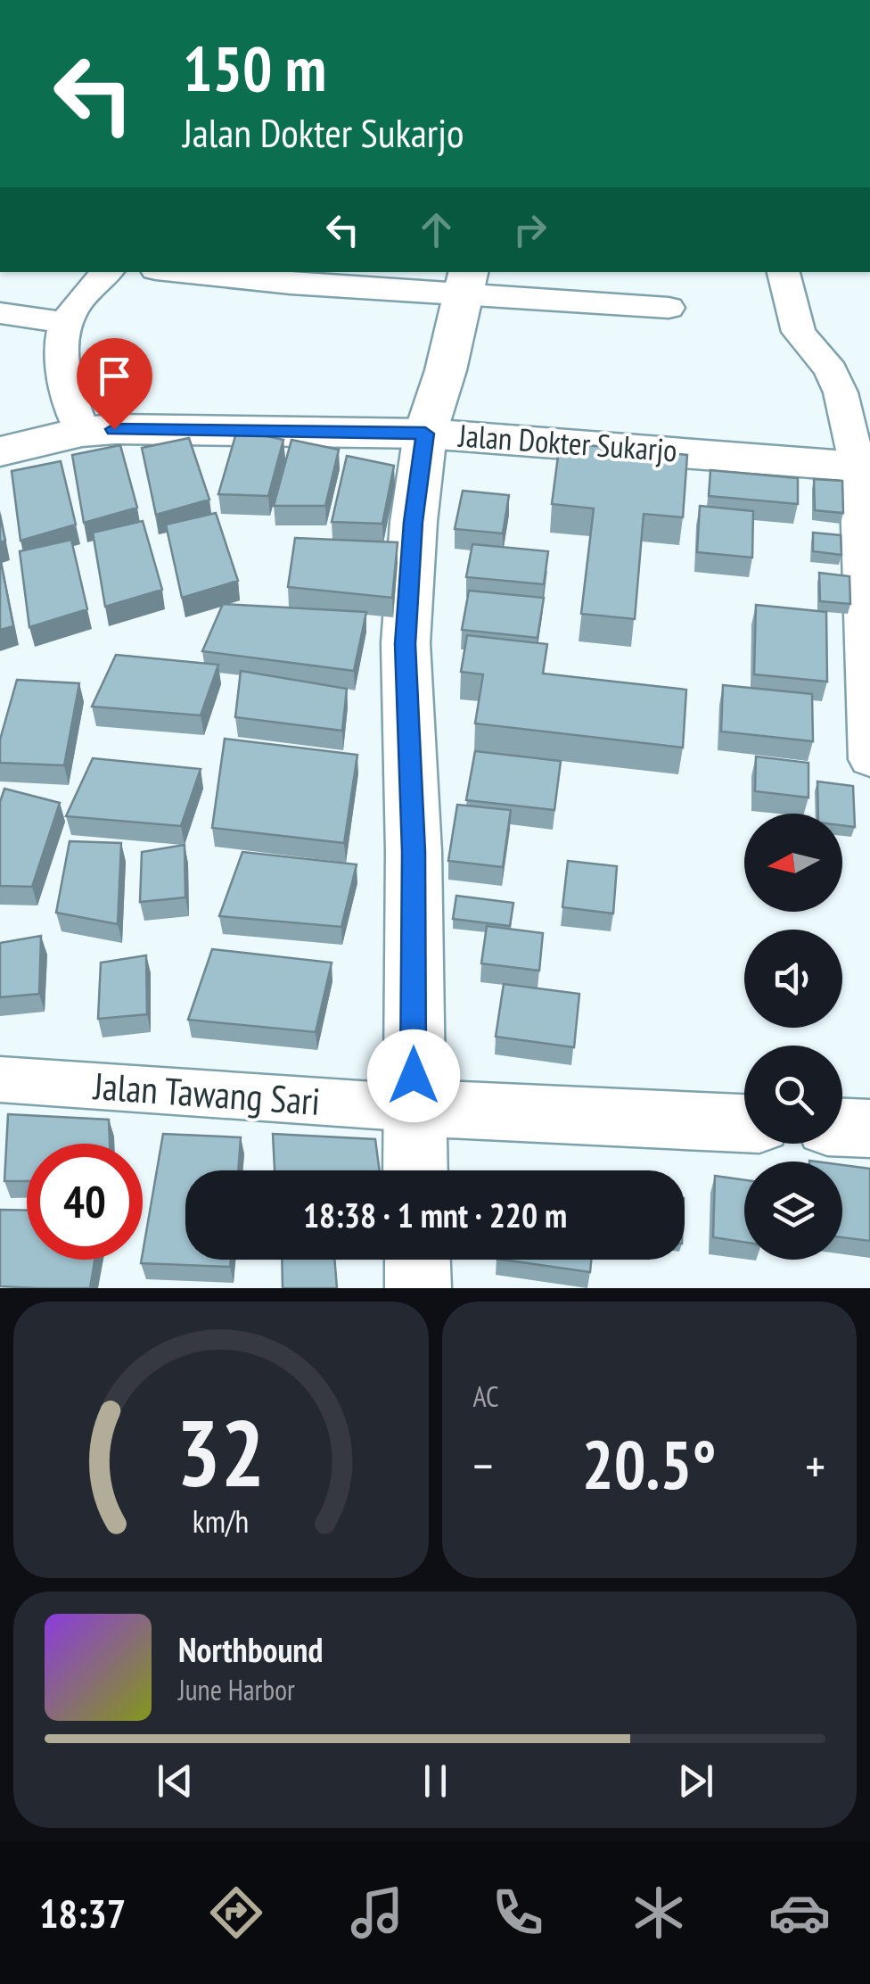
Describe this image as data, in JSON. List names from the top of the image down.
{
  "streets": {
    "street": ["Jalan Dokter Sukarjo", "Jalan Tawang Sari"]
  },
  "north": "left",
  "page": {
    "turn": ["150 m", "Jalan Dokter Sukarjo"],
    "limit": "40",
    "trip": "18:38 · 1 mnt · 220 m",
    "tile": "AC",
    "heat": ["−", "20.5°", "+"],
    "song": ["Northbound", "June Harbor"],
    "tabs": "18:37",
    "gauge": ["32", "km/h"]
  }
}
